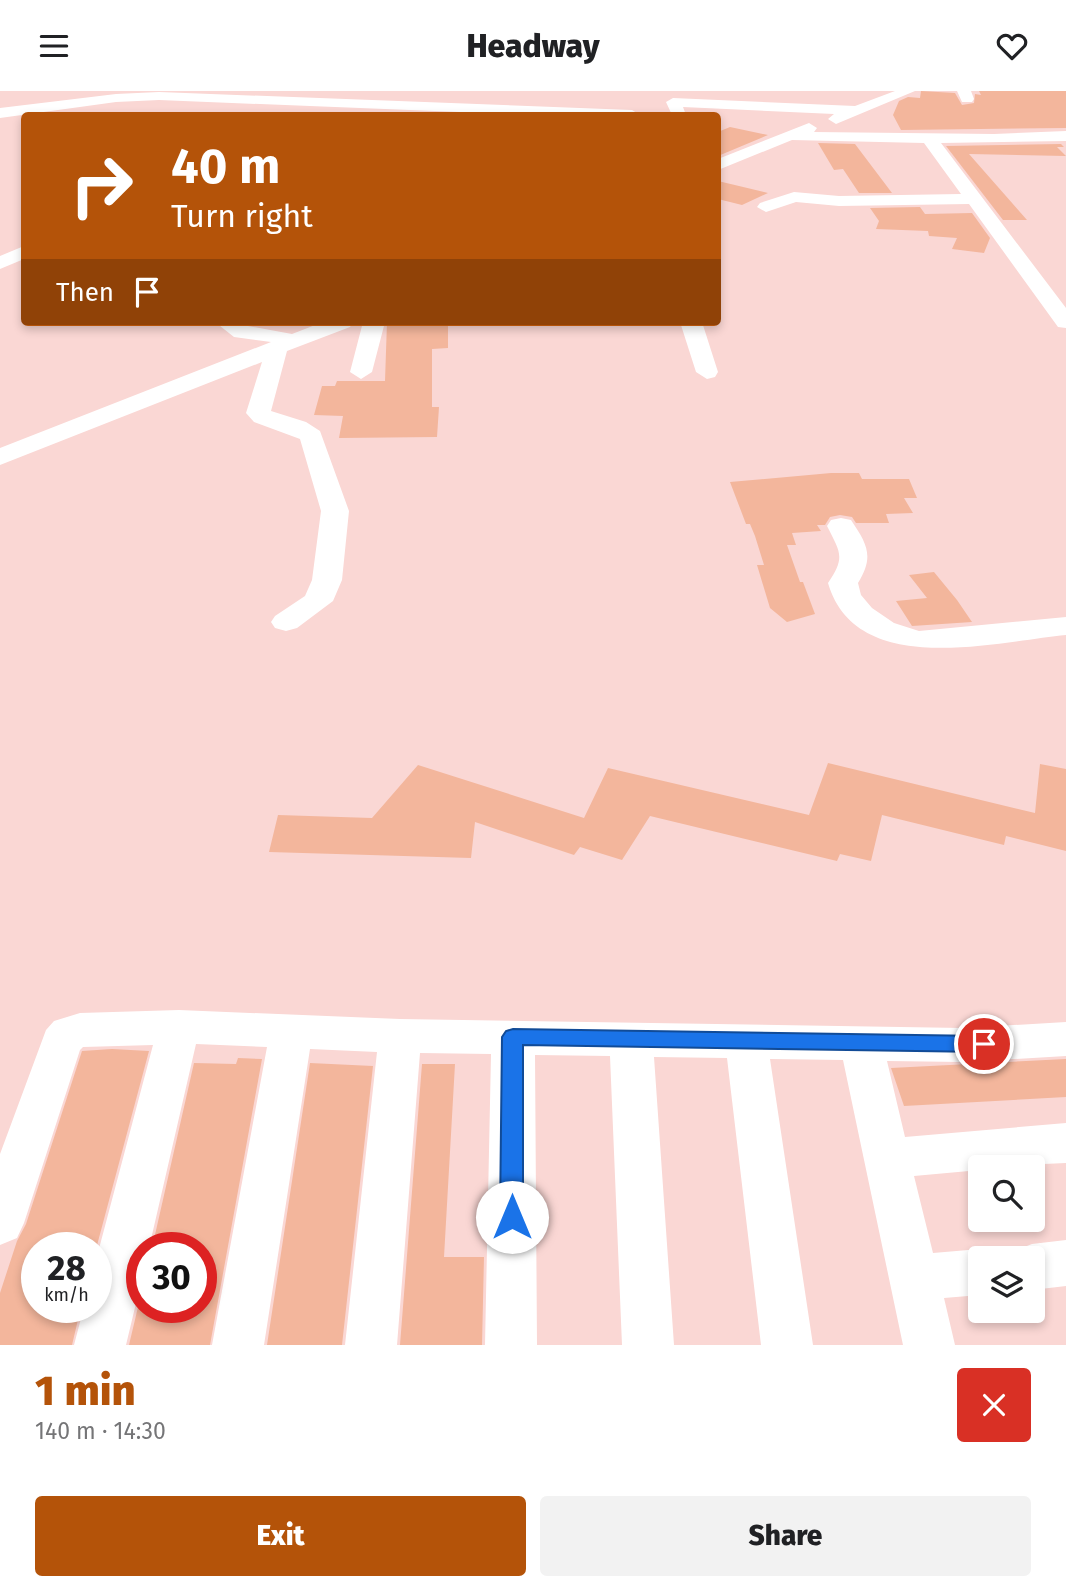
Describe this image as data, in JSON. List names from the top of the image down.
{
  "page": {
    "header": "Headway",
    "turn": ["40 m", "Turn right"],
    "then": "Then",
    "speed": "28 km/h",
    "limit": "30",
    "heading": ["1 min", "140 m · 14:30"],
    "buttons": ["Exit", "Share"]
  }
}
